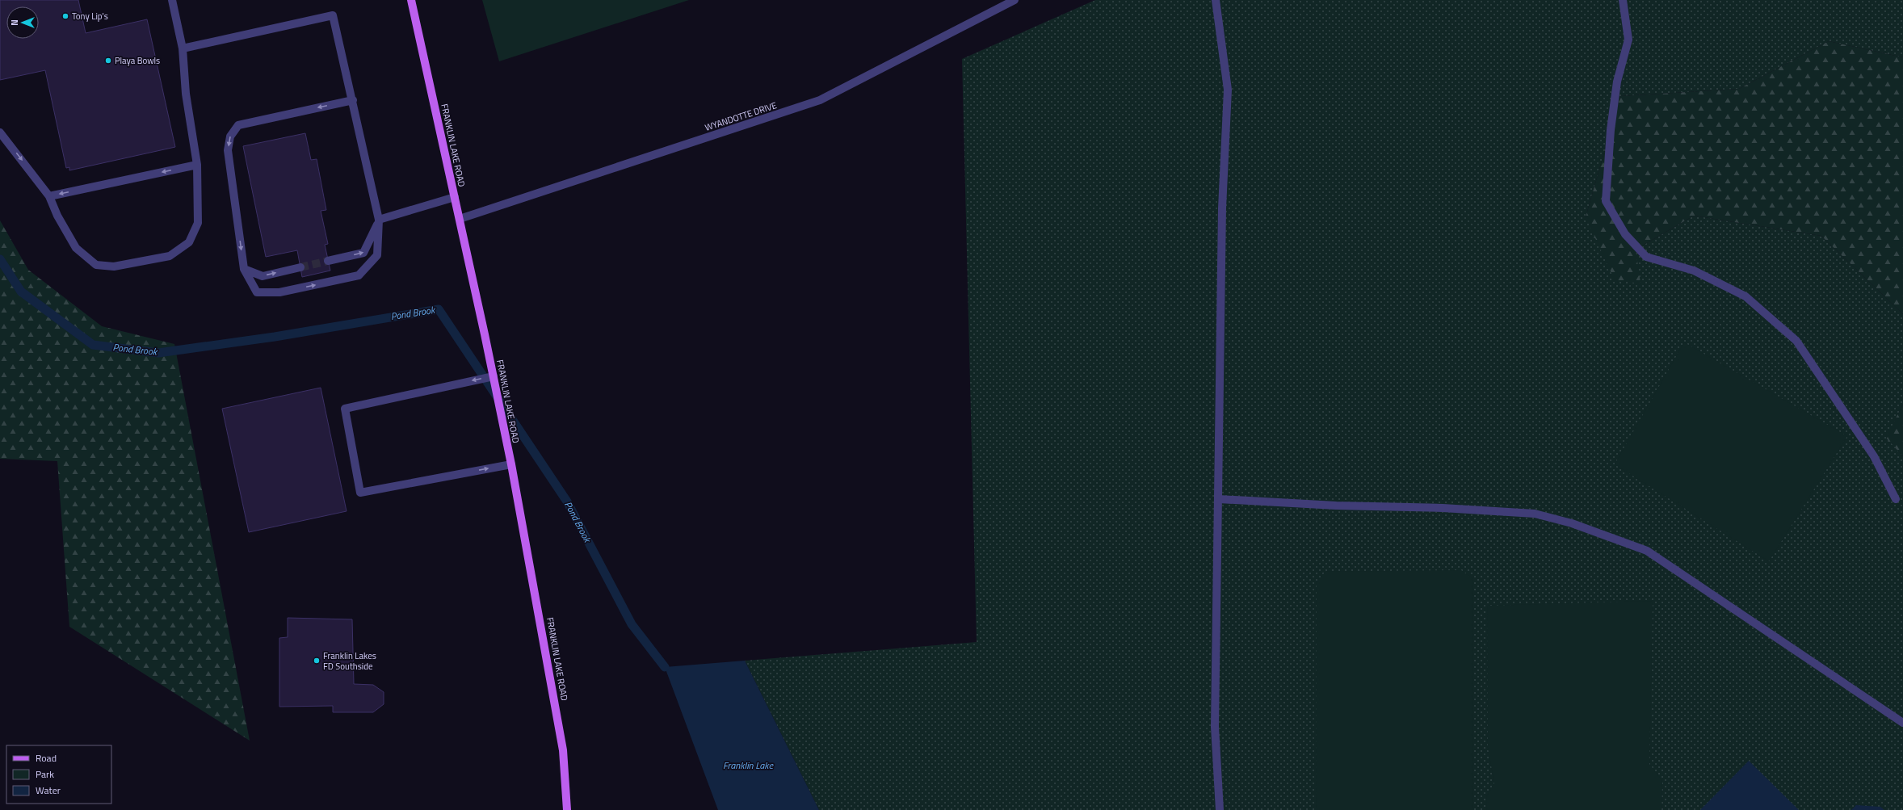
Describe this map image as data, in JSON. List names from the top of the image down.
{
  "streets": {
    "main road": ["FRANKLIN LAKE ROAD"],
    "street": ["WYANDOTTE DRIVE"]
  },
  "crossings": [
    ["WYANDOTTE DRIVE", "FRANKLIN LAKE ROAD"]
  ],
  "water": ["Pond Brook", "Franklin Lake"],
  "places": ["Tony Lip's", "Playa Bowls", "Franklin Lakes FD Southside"],
  "legend": ["Road", "Park", "Water"],
  "north": "left"
}
